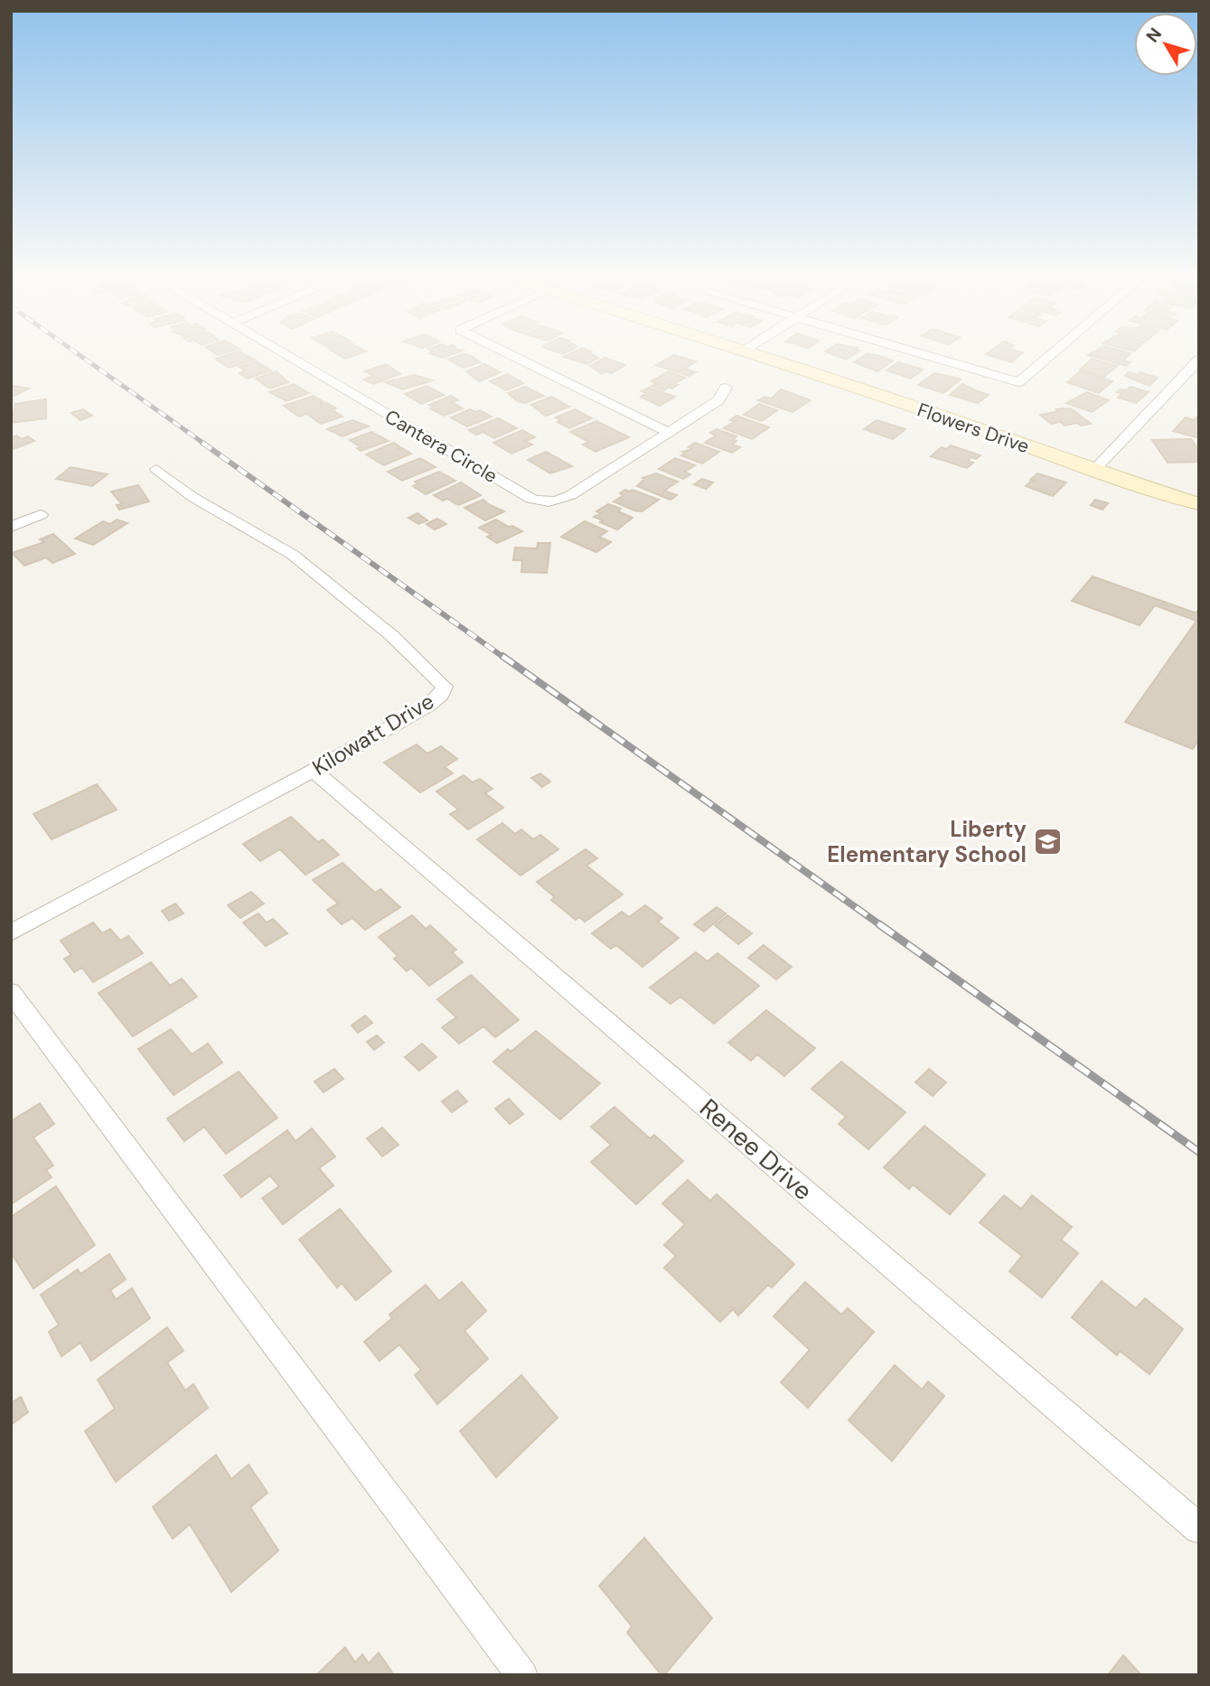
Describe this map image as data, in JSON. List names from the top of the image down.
{
  "streets": {
    "street": [
      "Flowers Drive",
      "Cantera Circle",
      "Kilowatt Drive",
      "Renee Drive"
    ]
  },
  "crossings": [
    ["Kilowatt Drive", "Renee Drive"]
  ],
  "places": {
    "school or university": ["Liberty Elementary School"]
  },
  "north": "top left"
}
